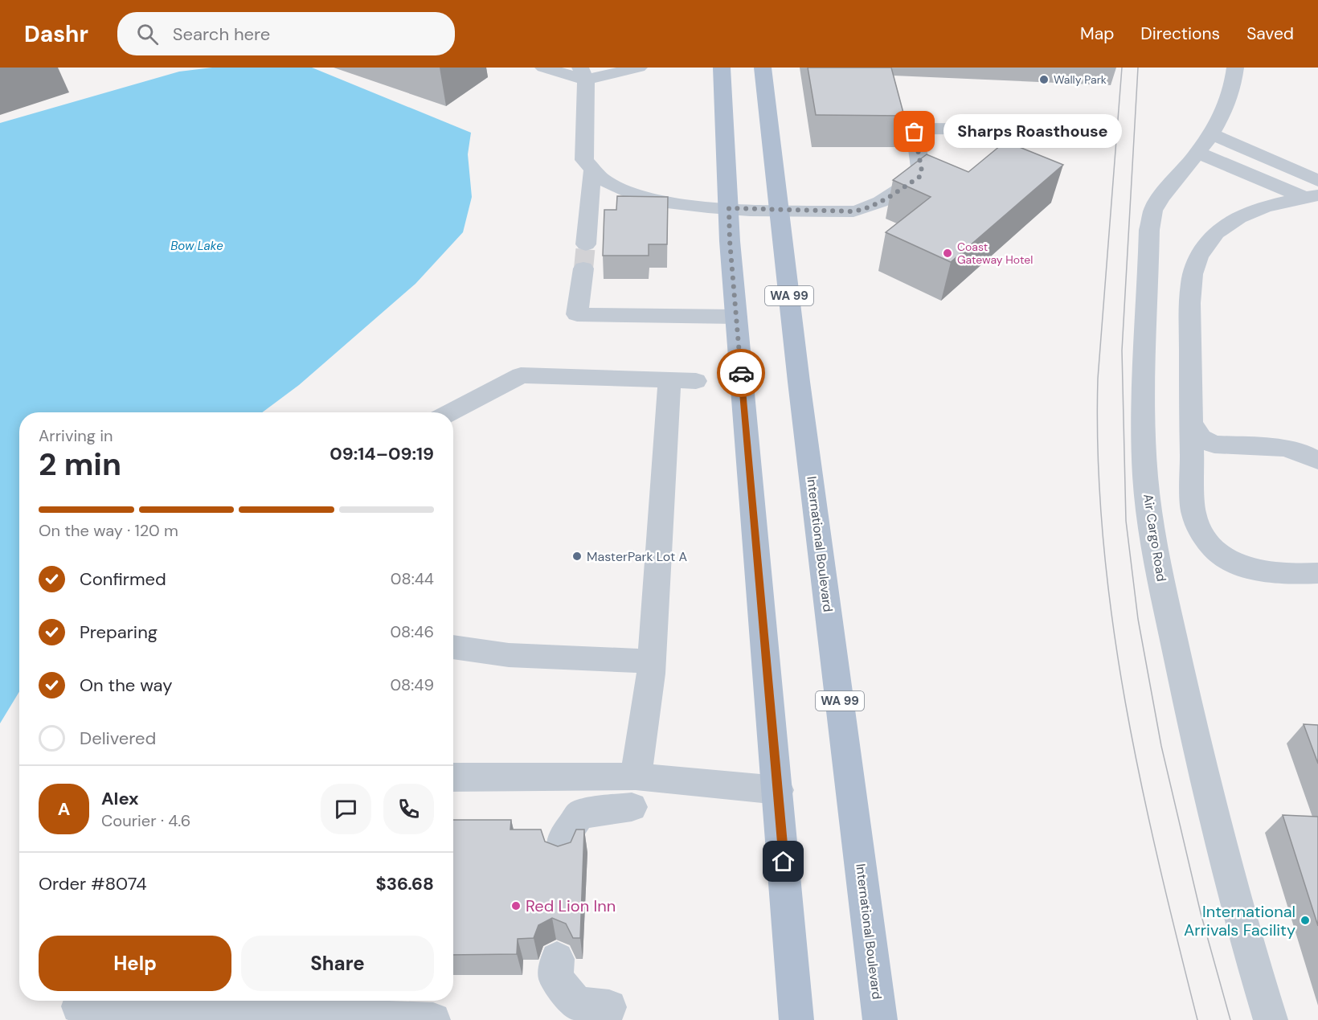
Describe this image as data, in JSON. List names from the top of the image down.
{
  "streets": {
    "main road": ["WA 99", "International Boulevard"],
    "street": ["Air Cargo Road"]
  },
  "water": ["Bow Lake"],
  "places": [
    "Wally Park",
    "Sharps Roasthouse",
    "Coast Gateway Hotel",
    "MasterPark Lot A",
    "Red Lion Inn",
    "International Arrivals Facility"
  ],
  "page": {
    "header": "Dashr",
    "search": "Search here",
    "nav": ["Map", "Directions", "Saved"],
    "bubble": "Sharps Roasthouse",
    "heading": ["2 min", "Arriving in", "09:14–09:19"],
    "panel": [
      "Alex",
      "Courier · 4.6",
      "Order #8074",
      "$36.68"
    ],
    "bar": "On the way · 120 m",
    "list": [
      ["Confirmed", "08:44"],
      ["Preparing", "08:46"],
      ["On the way", "08:49"],
      "Delivered"
    ],
    "round": "A",
    "buttons": ["Help", "Share"]
  }
}
